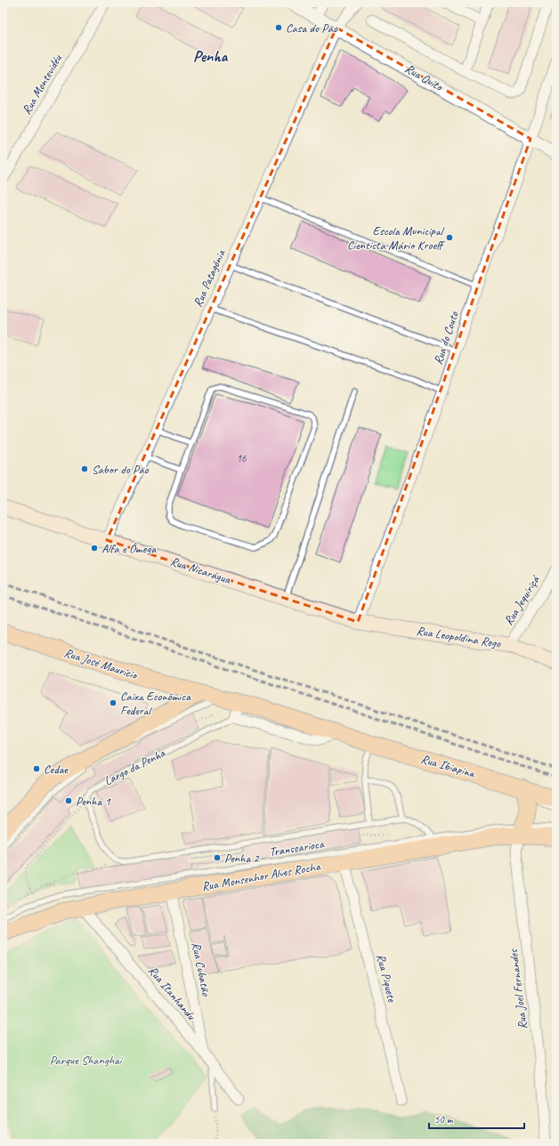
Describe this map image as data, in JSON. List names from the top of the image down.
{
  "streets": {
    "main road": [
      "Rua Nicarágua",
      "Rua Leopoldina Rego",
      "Rua José Maurício",
      "Rua Ibiapina",
      "Rua Monsenhor Alves Rocha"
    ],
    "street": [
      "Rua Quito",
      "Rua Montevidéu",
      "Rua Patagônia",
      "Rua do Couto",
      "Rua Jequiriçá",
      "Rua Cubatão",
      "Rua Piquete",
      "Rua Joel Fernandes",
      "Rua Itanhandu"
    ],
    "lane": ["Largo da Penha", "Transcarioca"]
  },
  "crossings": [
    ["Rua Quito", "Rua Patagônia"],
    ["Rua Quito", "Rua do Couto"],
    ["Rua Patagônia", "Rua Nicarágua"],
    ["Rua do Couto", "Rua Nicarágua"],
    ["Rua do Couto", "Rua Leopoldina Rego"],
    ["Rua Nicarágua", "Rua Leopoldina Rego"],
    ["Rua Jequiriçá", "Rua Leopoldina Rego"],
    ["Rua José Maurício", "Rua Ibiapina"],
    ["Rua Ibiapina", "Largo da Penha"],
    ["Transcarioca", "Rua Monsenhor Alves Rocha"],
    ["Rua Monsenhor Alves Rocha", "Rua Cubatão"],
    ["Rua Monsenhor Alves Rocha", "Rua Piquete"],
    ["Rua Monsenhor Alves Rocha", "Rua Joel Fernandes"],
    ["Rua Monsenhor Alves Rocha", "Rua Itanhandu"],
    ["Rua Cubatão", "Rua Itanhandu"]
  ],
  "districts": ["Penha"],
  "parks": ["Parque Shanghai"],
  "places": [
    "Casa do Pão",
    "Escola Municipal Cientista Mário Kroeff",
    "Sabor do Pão",
    "Alfa e Ômega",
    "Caixa Econômica Federal",
    "Cedae",
    "Penha 1",
    "Penha 2"
  ],
  "house_numbers": ["16"],
  "scale_bar": "50 m"
}
